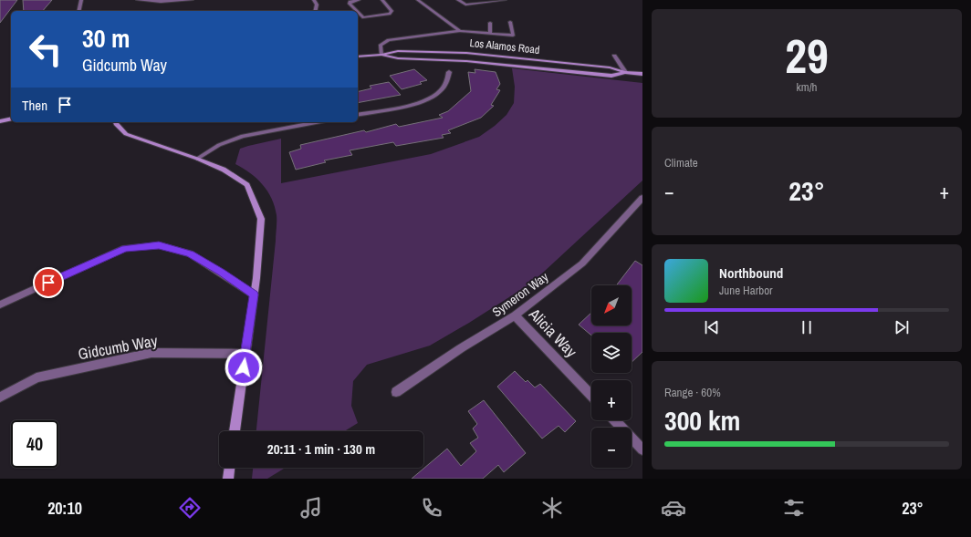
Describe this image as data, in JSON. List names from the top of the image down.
{
  "streets": {
    "main road": ["Los Alamos Road"],
    "street": ["Symeron Way", "Alicia Way", "Gidcumb Way"]
  },
  "crossings": [
    ["Symeron Way", "Alicia Way"]
  ],
  "north": "bottom left",
  "page": {
    "tile": [
      ["29", "km/h"],
      "Climate",
      ["Range · 60%", "300 km"]
    ],
    "turn": ["30 m", "Gidcumb Way"],
    "then": "Then",
    "heat": ["−", "23°", "+"],
    "song": ["Northbound", "June Harbor"],
    "map_buttons": ["+", "−"],
    "limit": "40",
    "trip": "20:11 · 1 min · 130 m",
    "tabs": ["20:10", "23°"]
  }
}
